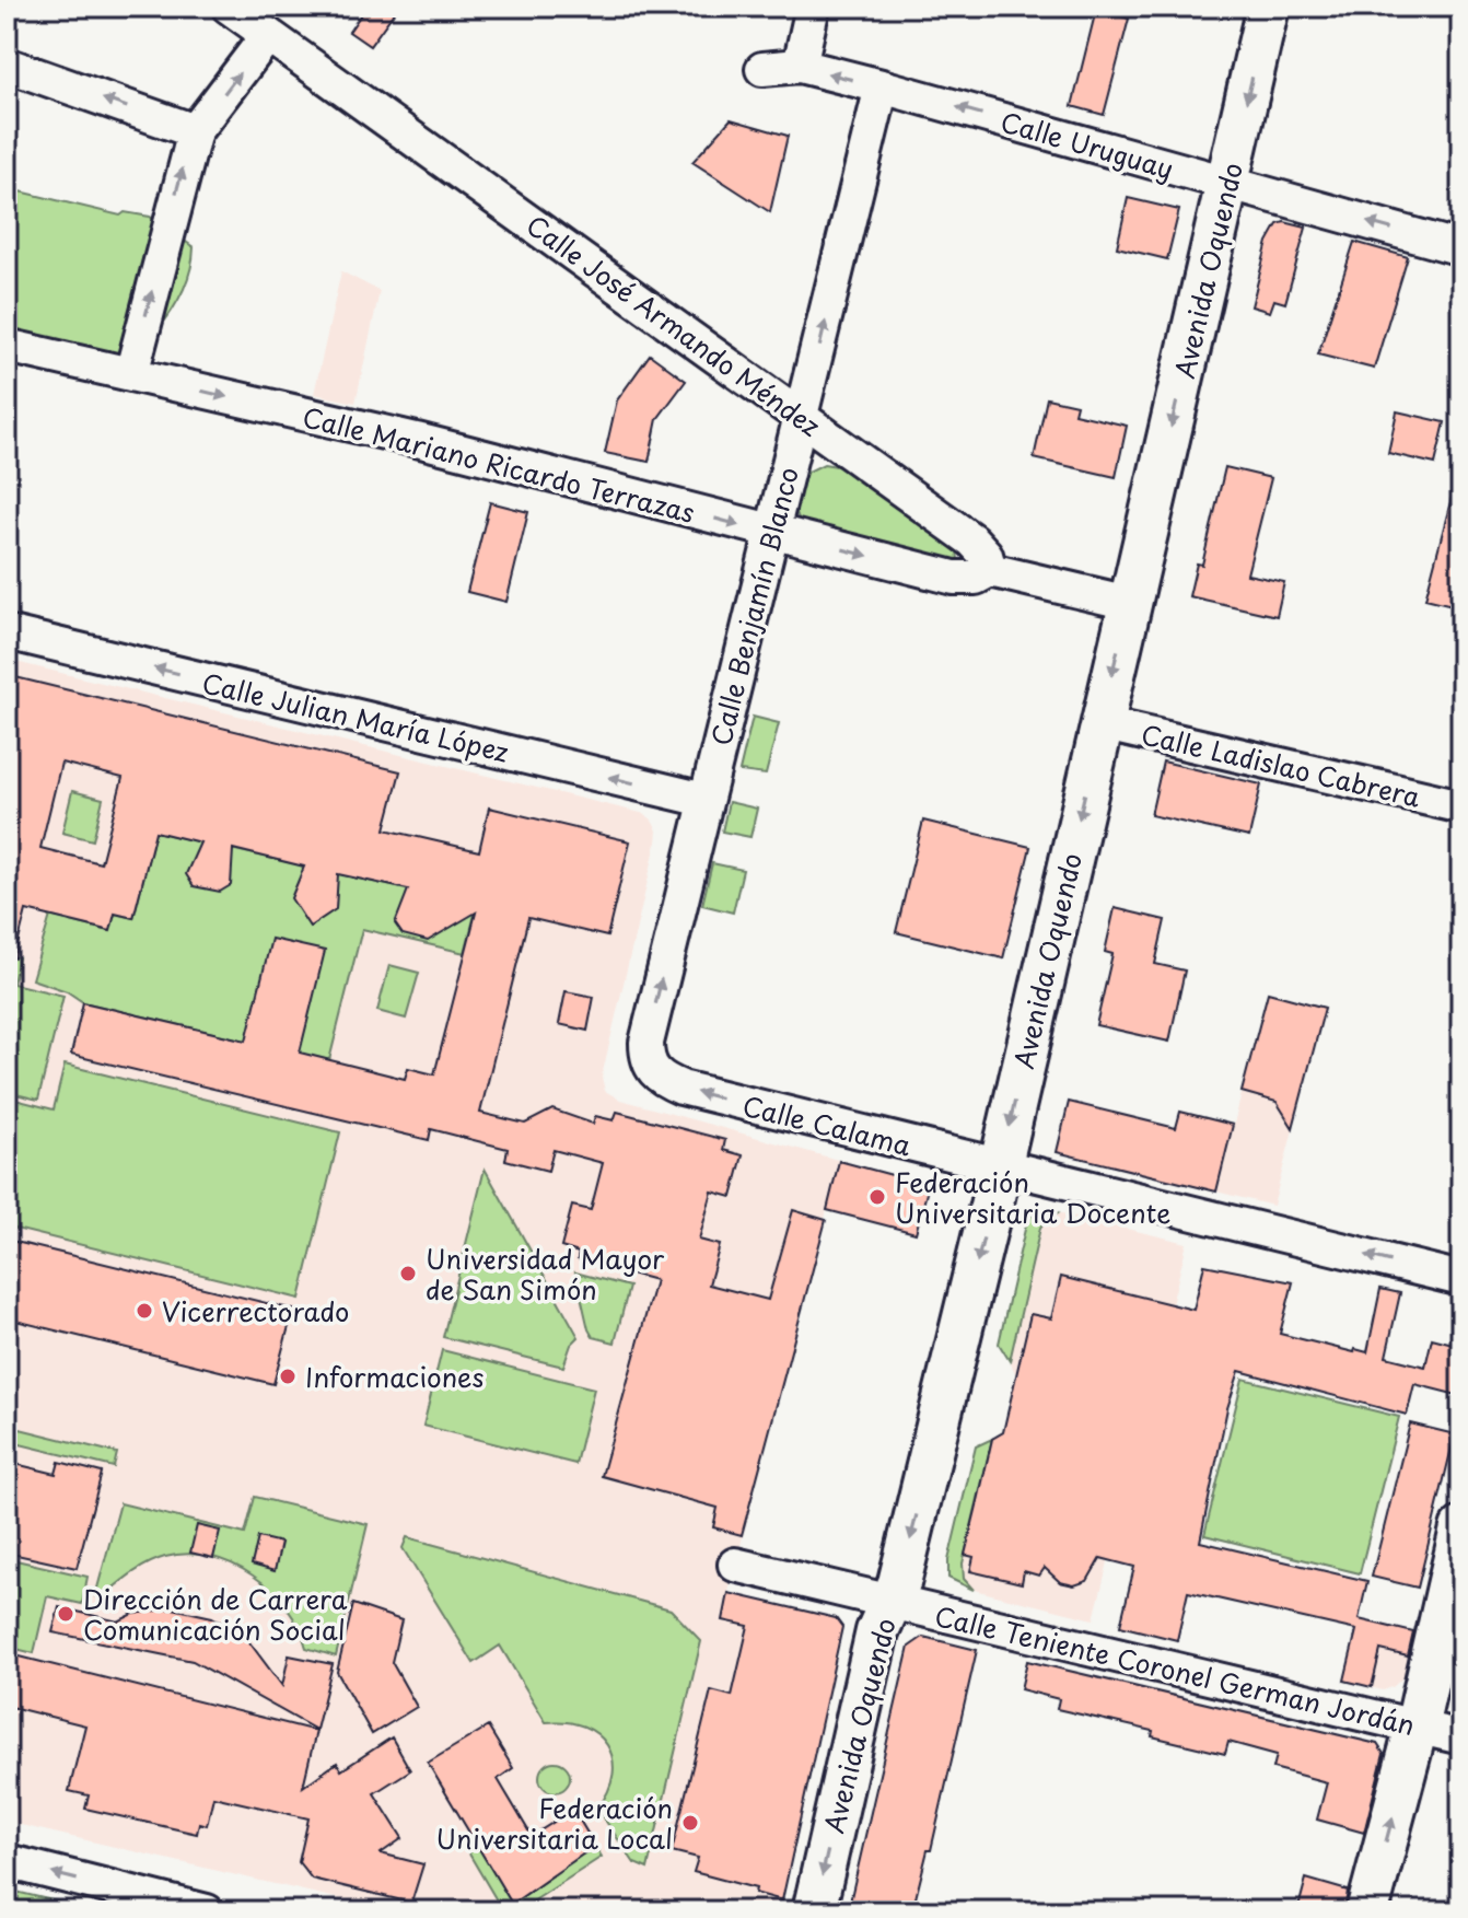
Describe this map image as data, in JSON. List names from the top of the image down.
{
  "streets": {
    "main road": ["Avenida Oquendo"],
    "street": [
      "Calle Uruguay",
      "Calle José Armando Méndez",
      "Calle Mariano Ricardo Terrazas",
      "Calle Benjamín Blanco",
      "Calle Julian María López",
      "Calle Ladislao Cabrera",
      "Calle Calama",
      "Calle Teniente Coronel German Jordán"
    ]
  },
  "crossings": [
    ["Calle Uruguay", "Avenida Oquendo"],
    ["Calle Uruguay", "Calle Benjamín Blanco"],
    ["Avenida Oquendo", "Calle Ladislao Cabrera"],
    ["Avenida Oquendo", "Calle Calama"],
    ["Avenida Oquendo", "Calle Teniente Coronel German Jordán"],
    ["Calle José Armando Méndez", "Calle Mariano Ricardo Terrazas"],
    ["Calle José Armando Méndez", "Calle Benjamín Blanco"],
    ["Calle Mariano Ricardo Terrazas", "Calle Benjamín Blanco"],
    ["Calle Benjamín Blanco", "Calle Julian María López"],
    ["Calle Benjamín Blanco", "Calle Calama"]
  ],
  "one_way": [
    "Calle Uruguay",
    "Avenida Oquendo",
    "Calle Mariano Ricardo Terrazas",
    "Calle Benjamín Blanco",
    "Calle Julian María López",
    "Calle Calama"
  ],
  "places": [
    "Federación Universitaria Docente",
    "Universidad Mayor de San Simón",
    "Vicerrectorado",
    "Informaciones",
    "Dirección de Carrera Comunicación Social",
    "Federación Universitaria Local"
  ]
}
